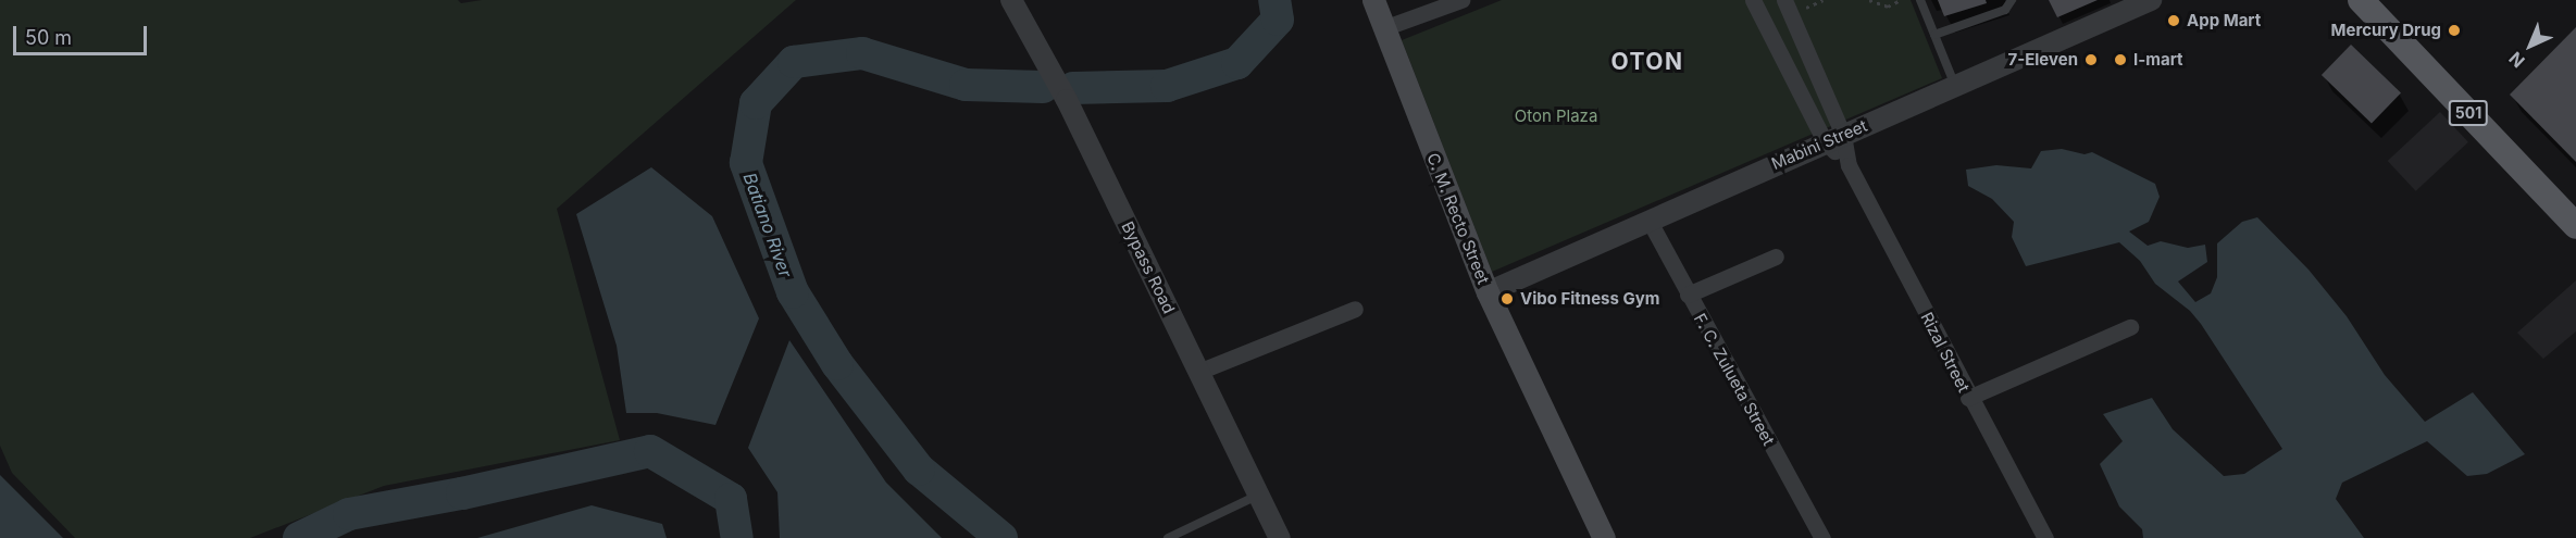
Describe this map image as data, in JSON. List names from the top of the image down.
{
  "streets": {
    "main road": ["501", "C. M. Recto Street"],
    "street": [
      "Mabini Street",
      "Bypass Road",
      "Rizal Street",
      "F. C. Zulueta Street"
    ]
  },
  "crossings": [
    ["Mabini Street", "C. M. Recto Street"],
    ["Mabini Street", "Rizal Street"],
    ["Mabini Street", "F. C. Zulueta Street"]
  ],
  "districts": ["OTON"],
  "water": ["Batiano River"],
  "parks": ["Oton Plaza"],
  "places": [
    "App Mart",
    "Mercury Drug",
    "7-Eleven",
    "I-mart",
    "Vibo Fitness Gym"
  ],
  "scale_bar": "50 m",
  "north": "bottom left"
}
